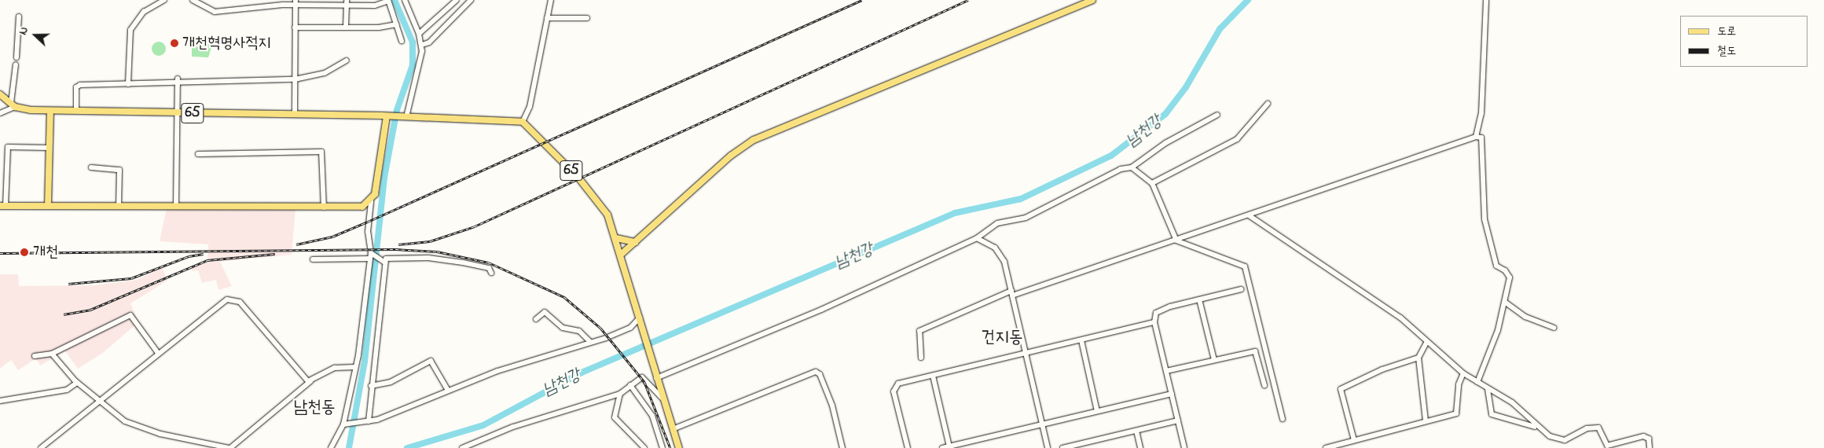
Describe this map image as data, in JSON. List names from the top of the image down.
{
  "streets": {
    "main road": ["65"]
  },
  "districts": ["건지동", "남천동"],
  "water": ["남천강"],
  "places": ["개천혁명사적지", "개천"],
  "legend": ["도로", "철도"],
  "north": "left"
}
